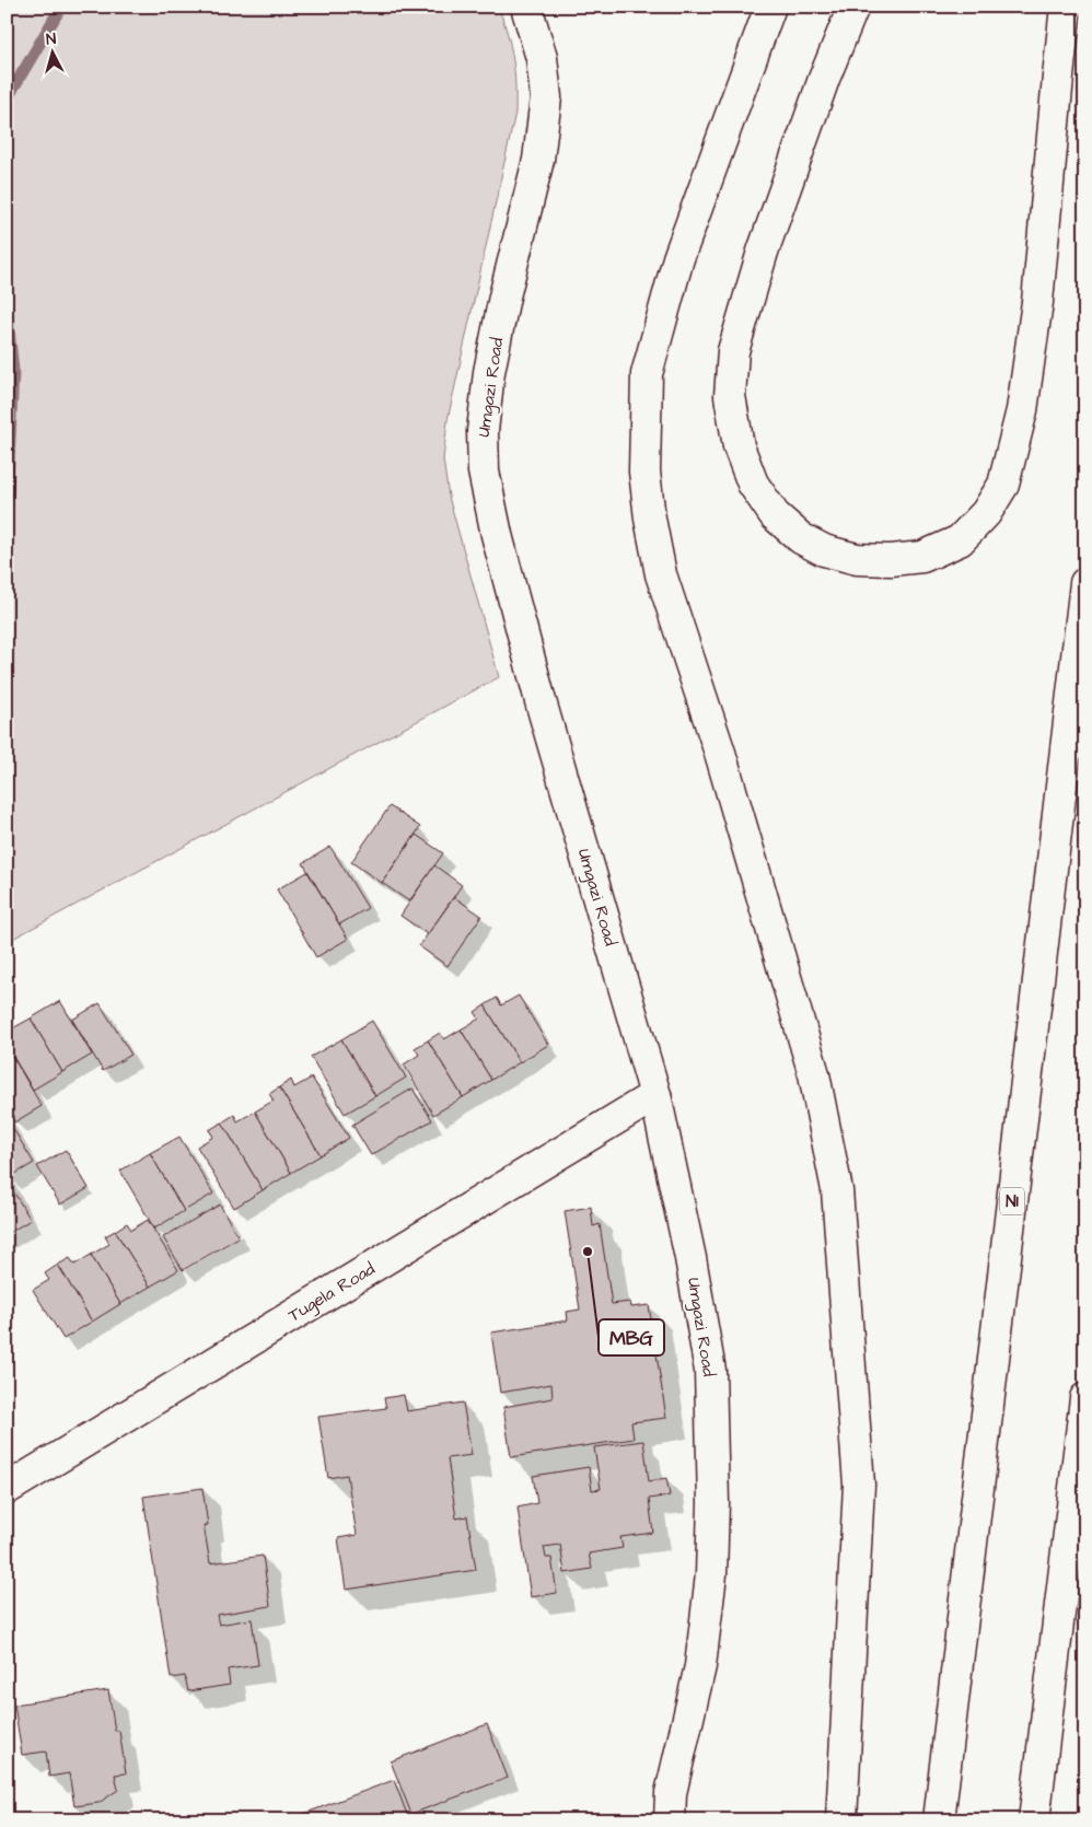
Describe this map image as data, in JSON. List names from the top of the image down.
{
  "streets": {
    "main road": ["Umgazi Road", "N1", "Tugela Road"]
  },
  "crossings": [
    ["Umgazi Road", "Tugela Road"]
  ],
  "places": ["MBG"],
  "north": "top"
}
